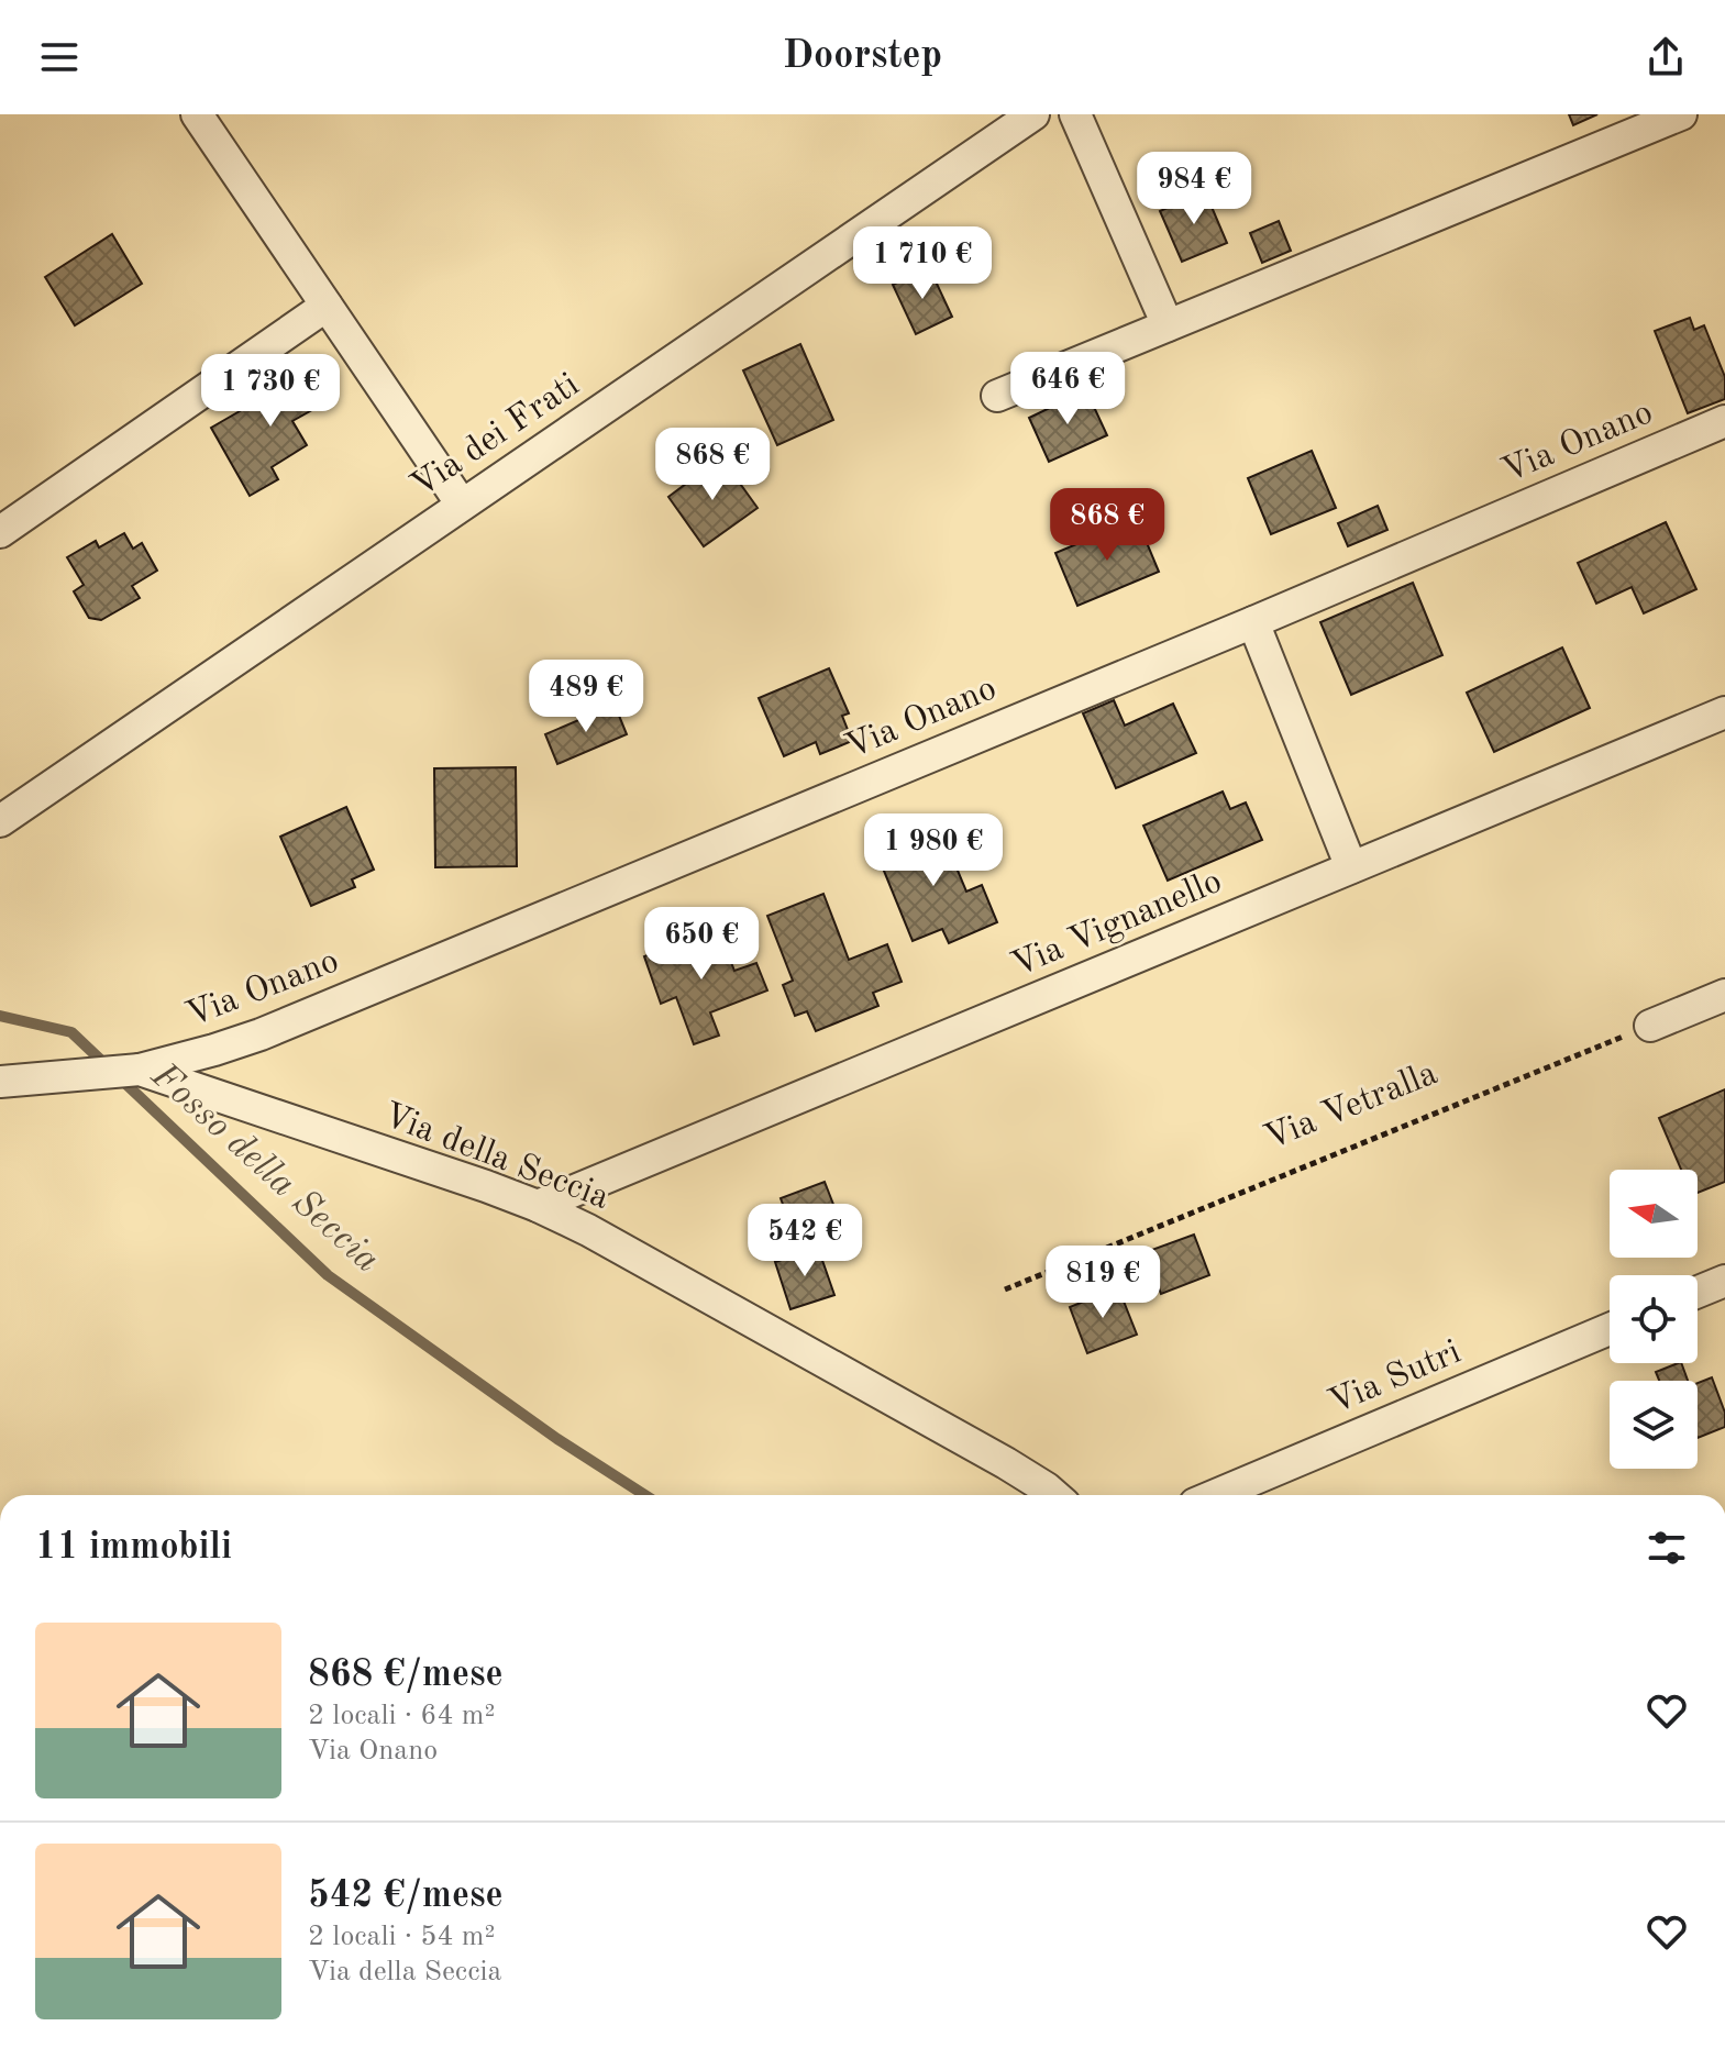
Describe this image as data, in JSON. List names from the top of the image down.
{
  "streets": {
    "street": [
      "Via dei Frati",
      "Via Onano",
      "Via Vignanello",
      "Via della Seccia",
      "Via Sutri"
    ],
    "path": ["Via Vetralla"]
  },
  "crossings": [
    ["Via Onano", "Via della Seccia"],
    ["Via Vignanello", "Via della Seccia"]
  ],
  "water": ["Fosso della Seccia"],
  "north": "left",
  "page": {
    "header": "Doorstep",
    "price": [
      "984 €",
      "1 710 €",
      "646 €",
      "1 730 €",
      "868 €",
      "868 €",
      "489 €",
      "1 980 €",
      "650 €",
      "542 €",
      "819 €"
    ],
    "heading": "11 immobili",
    "list": [
      {
        "name": "868 €/mese",
        "note": "2 locali · 64 m² · Via Onano"
      },
      {
        "name": "542 €/mese",
        "note": "2 locali · 54 m² · Via della Seccia"
      }
    ]
  }
}
